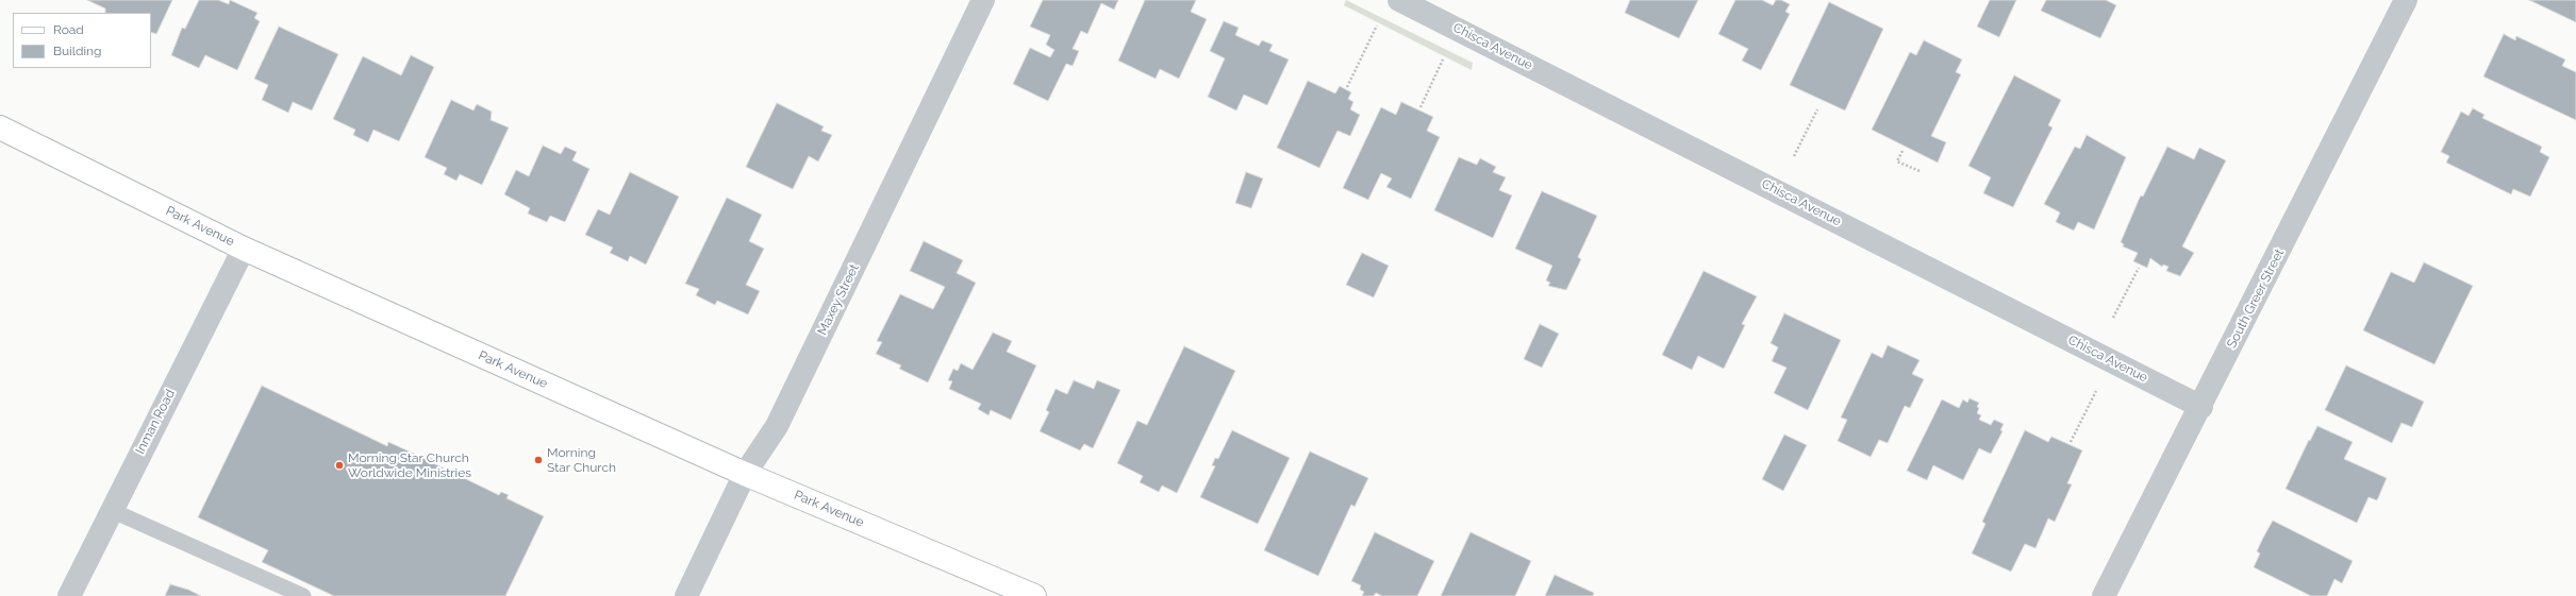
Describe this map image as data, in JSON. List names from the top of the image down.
{
  "streets": {
    "main road": ["Park Avenue"],
    "street": [
      "Chisca Avenue",
      "South Greer Street",
      "Maxey Street",
      "Inman Road"
    ]
  },
  "crossings": [
    ["Chisca Avenue", "South Greer Street"],
    ["Park Avenue", "Maxey Street"],
    ["Park Avenue", "Inman Road"]
  ],
  "places": ["Morning Star Church", "Morning Star Church Worldwide Ministries"],
  "legend": ["Road", "Building"]
}
